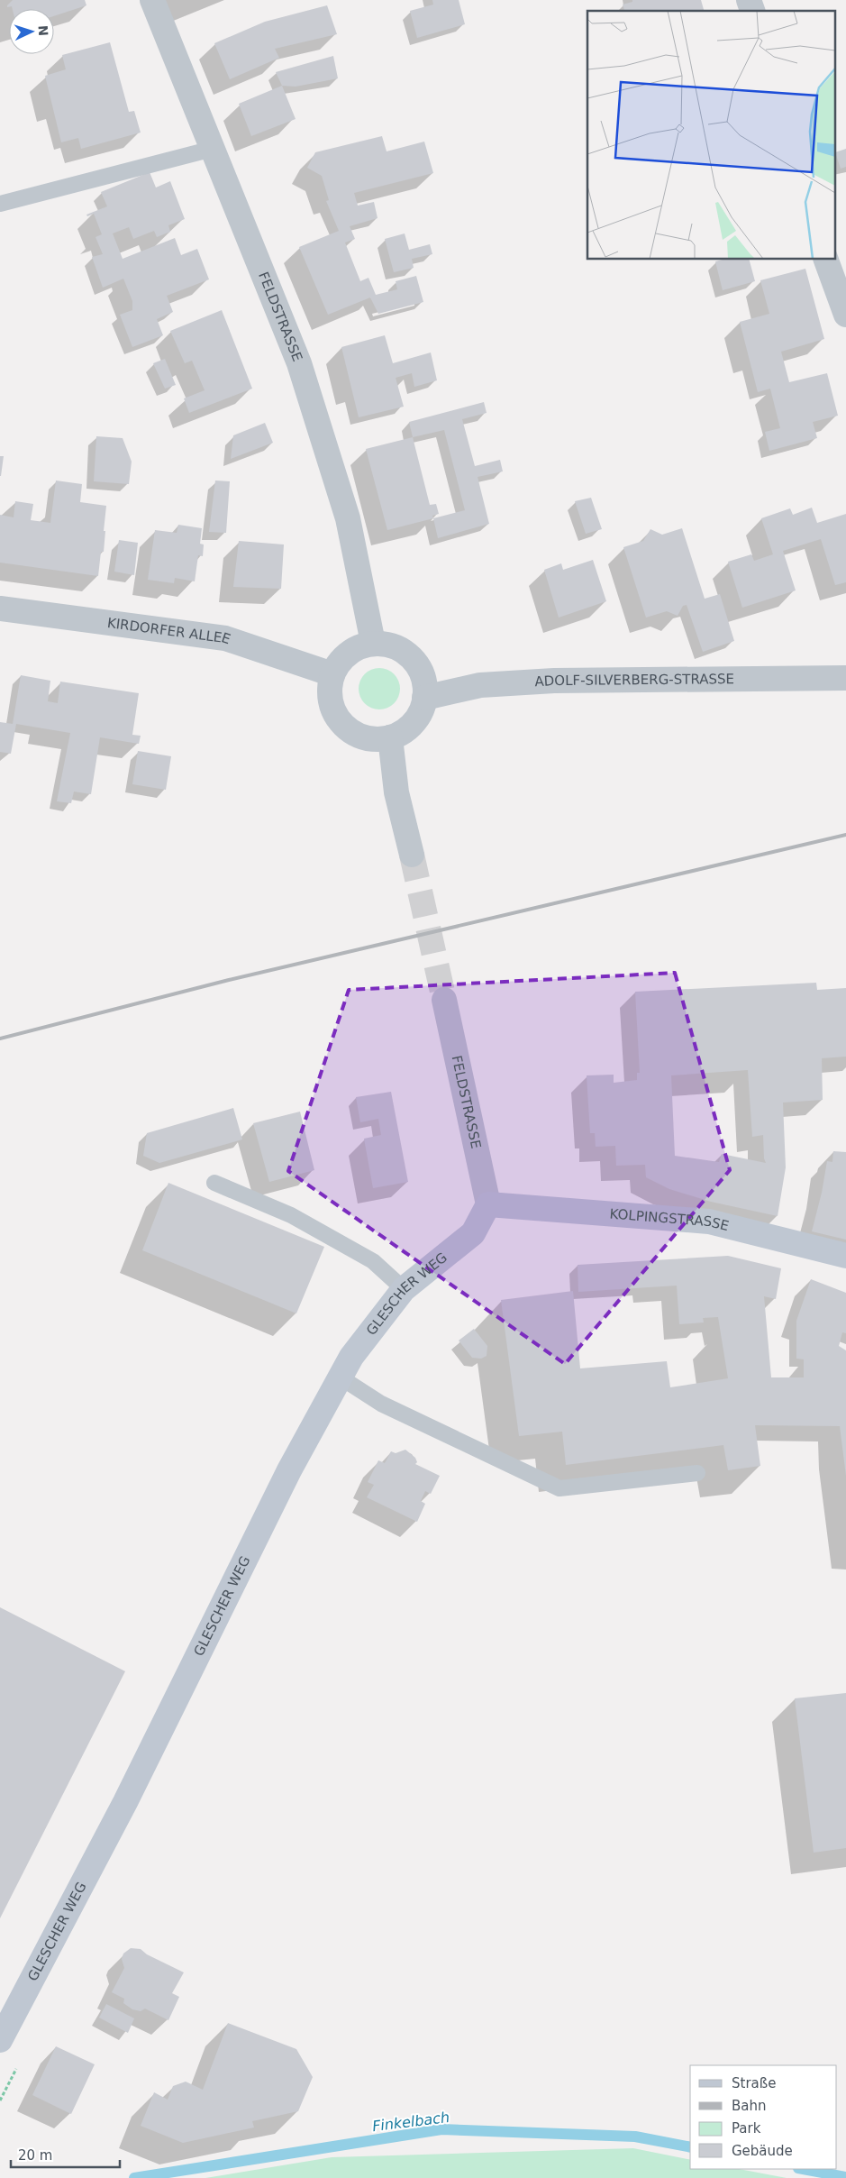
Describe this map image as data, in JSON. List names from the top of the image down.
{
  "streets": {
    "street": [
      "FELDSTRASSE",
      "KIRDORFER ALLEE",
      "ADOLF-SILVERBERG-STRASSE",
      "KOLPINGSTRASSE",
      "GLESCHER WEG"
    ]
  },
  "crossings": [
    ["FELDSTRASSE", "KIRDORFER ALLEE"],
    ["FELDSTRASSE", "ADOLF-SILVERBERG-STRASSE"],
    ["FELDSTRASSE", "KOLPINGSTRASSE"],
    ["FELDSTRASSE", "GLESCHER WEG"],
    ["KIRDORFER ALLEE", "ADOLF-SILVERBERG-STRASSE"],
    ["KOLPINGSTRASSE", "GLESCHER WEG"]
  ],
  "water": ["Finkelbach"],
  "legend": [
    "Straße",
    "Bahn",
    "Park",
    "Gebäude"
  ],
  "scale_bar": "20 m",
  "north": "right"
}
